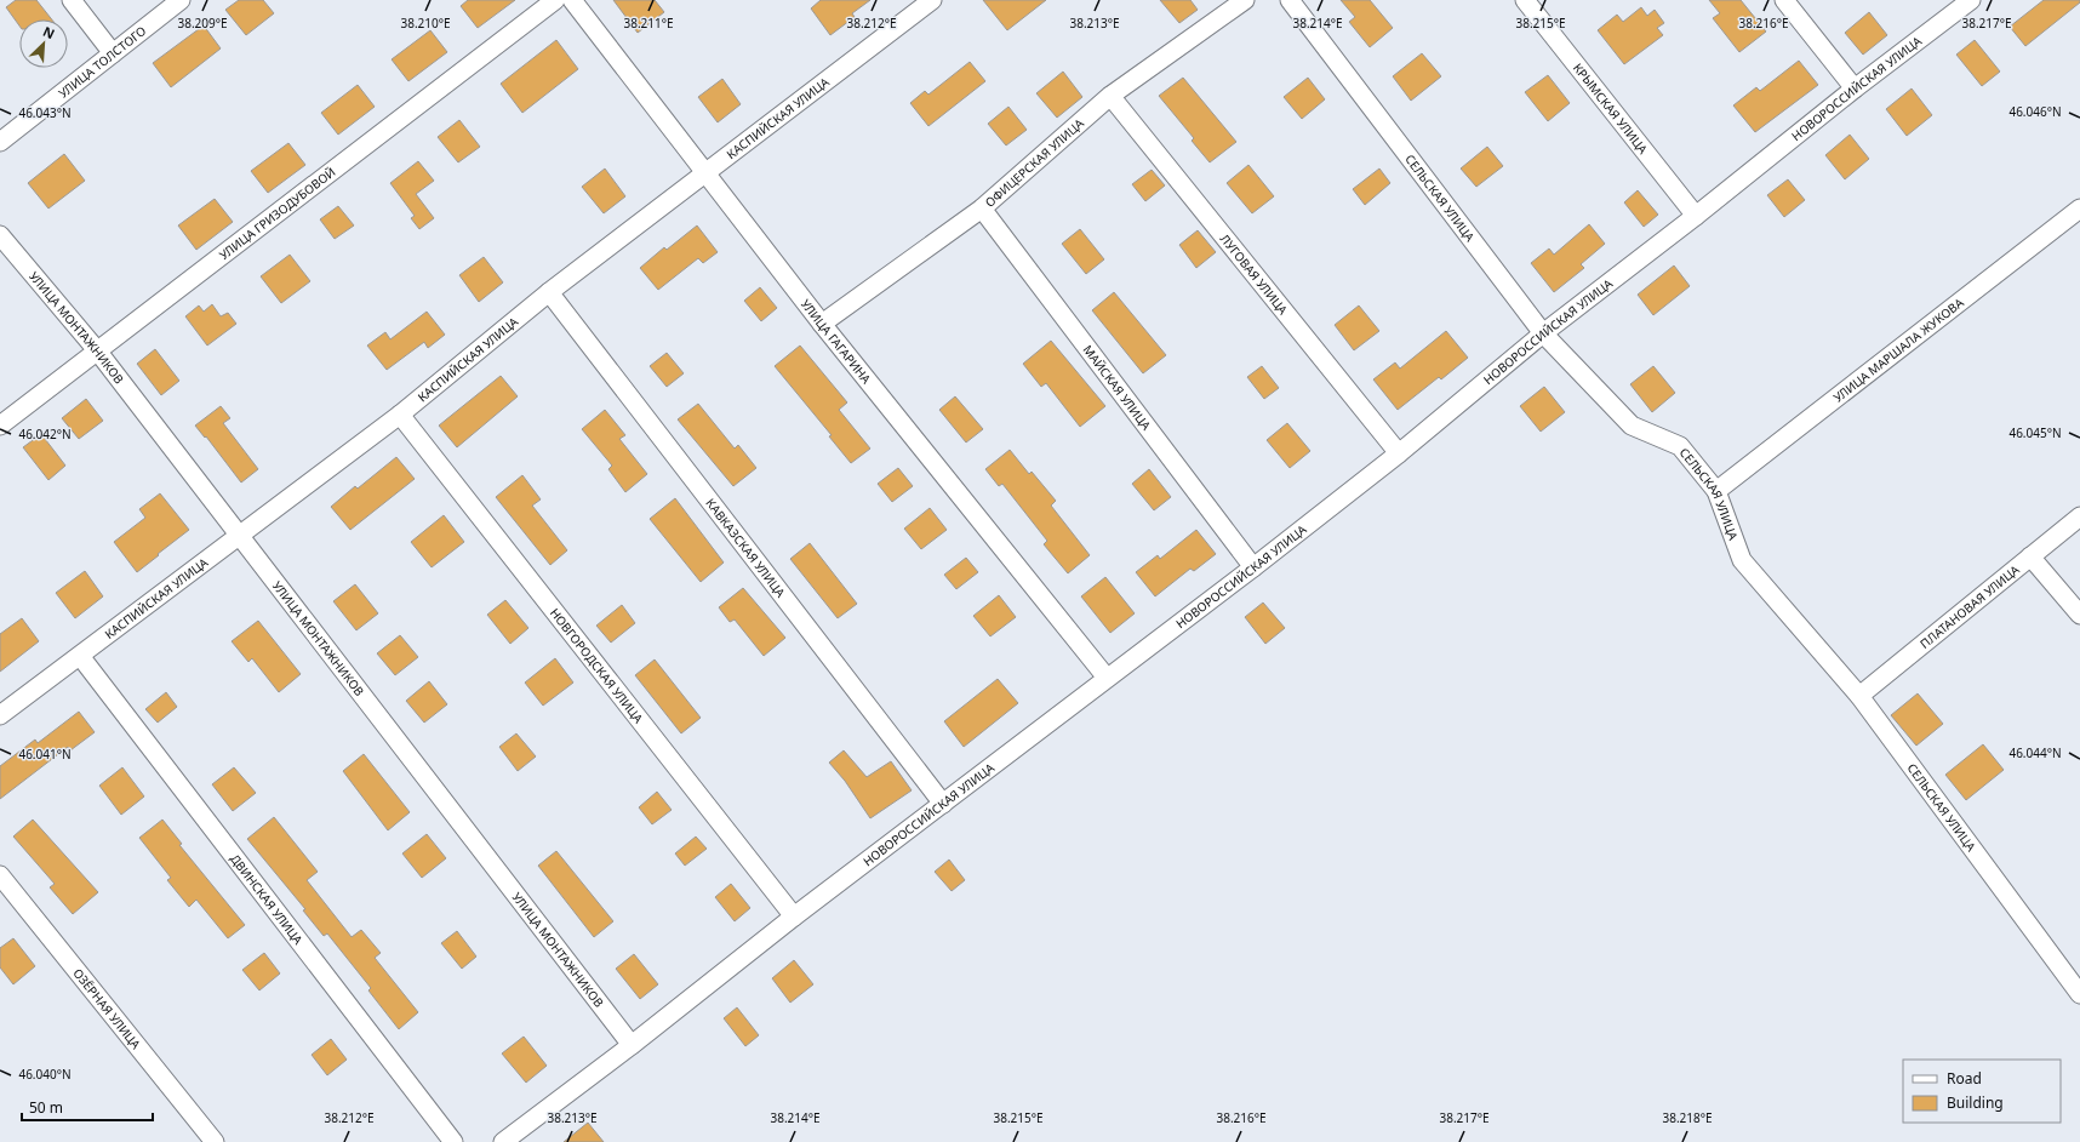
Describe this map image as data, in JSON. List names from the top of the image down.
{
  "streets": {
    "street": [
      "УЛИЦА ТОЛСТОГО",
      "НОВОРОССИЙСКАЯ УЛИЦА",
      "КРЫМСКАЯ УЛИЦА",
      "КАСПИЙСКАЯ УЛИЦА",
      "ОФИЦЕРСКАЯ УЛИЦА",
      "СЕЛЬСКАЯ УЛИЦА",
      "УЛИЦА ГРИЗОДУБОВОЙ",
      "ЛУГОВАЯ УЛИЦА",
      "УЛИЦА МОНТАЖНИКОВ",
      "УЛИЦА ГАГАРИНА",
      "УЛИЦА МАРШАЛА ЖУКОВА",
      "МАЙСКАЯ УЛИЦА",
      "КАВКАЗСКАЯ УЛИЦА",
      "ПЛАТАНОВАЯ УЛИЦА",
      "НОВГОРОДСКАЯ УЛИЦА",
      "ДВИНСКАЯ УЛИЦА",
      "ОЗЁРНАЯ УЛИЦА"
    ]
  },
  "crossings": [
    ["НОВОРОССИЙСКАЯ УЛИЦА", "КРЫМСКАЯ УЛИЦА"],
    ["НОВОРОССИЙСКАЯ УЛИЦА", "СЕЛЬСКАЯ УЛИЦА"],
    ["НОВОРОССИЙСКАЯ УЛИЦА", "ЛУГОВАЯ УЛИЦА"],
    ["НОВОРОССИЙСКАЯ УЛИЦА", "УЛИЦА МОНТАЖНИКОВ"],
    ["НОВОРОССИЙСКАЯ УЛИЦА", "УЛИЦА ГАГАРИНА"],
    ["НОВОРОССИЙСКАЯ УЛИЦА", "МАЙСКАЯ УЛИЦА"],
    ["НОВОРОССИЙСКАЯ УЛИЦА", "КАВКАЗСКАЯ УЛИЦА"],
    ["НОВОРОССИЙСКАЯ УЛИЦА", "НОВГОРОДСКАЯ УЛИЦА"],
    ["КАСПИЙСКАЯ УЛИЦА", "УЛИЦА МОНТАЖНИКОВ"],
    ["КАСПИЙСКАЯ УЛИЦА", "УЛИЦА ГАГАРИНА"],
    ["КАСПИЙСКАЯ УЛИЦА", "КАВКАЗСКАЯ УЛИЦА"],
    ["КАСПИЙСКАЯ УЛИЦА", "НОВГОРОДСКАЯ УЛИЦА"],
    ["КАСПИЙСКАЯ УЛИЦА", "ДВИНСКАЯ УЛИЦА"],
    ["ОФИЦЕРСКАЯ УЛИЦА", "ЛУГОВАЯ УЛИЦА"],
    ["ОФИЦЕРСКАЯ УЛИЦА", "УЛИЦА ГАГАРИНА"],
    ["ОФИЦЕРСКАЯ УЛИЦА", "МАЙСКАЯ УЛИЦА"],
    ["СЕЛЬСКАЯ УЛИЦА", "УЛИЦА МАРШАЛА ЖУКОВА"],
    ["СЕЛЬСКАЯ УЛИЦА", "ПЛАТАНОВАЯ УЛИЦА"],
    ["УЛИЦА ГРИЗОДУБОВОЙ", "УЛИЦА МОНТАЖНИКОВ"]
  ],
  "legend": ["Road", "Building"],
  "scale_bar": "50 m",
  "north": "top right",
  "coordinates": [
    "38.209°E",
    "38.210°E",
    "38.211°E",
    "38.212°E",
    "38.213°E",
    "38.214°E",
    "38.215°E",
    "38.216°E",
    "38.217°E",
    "46.046°N",
    "46.043°N",
    "46.045°N",
    "46.042°N",
    "46.044°N",
    "46.041°N",
    "46.040°N",
    "38.218°E"
  ]
}
